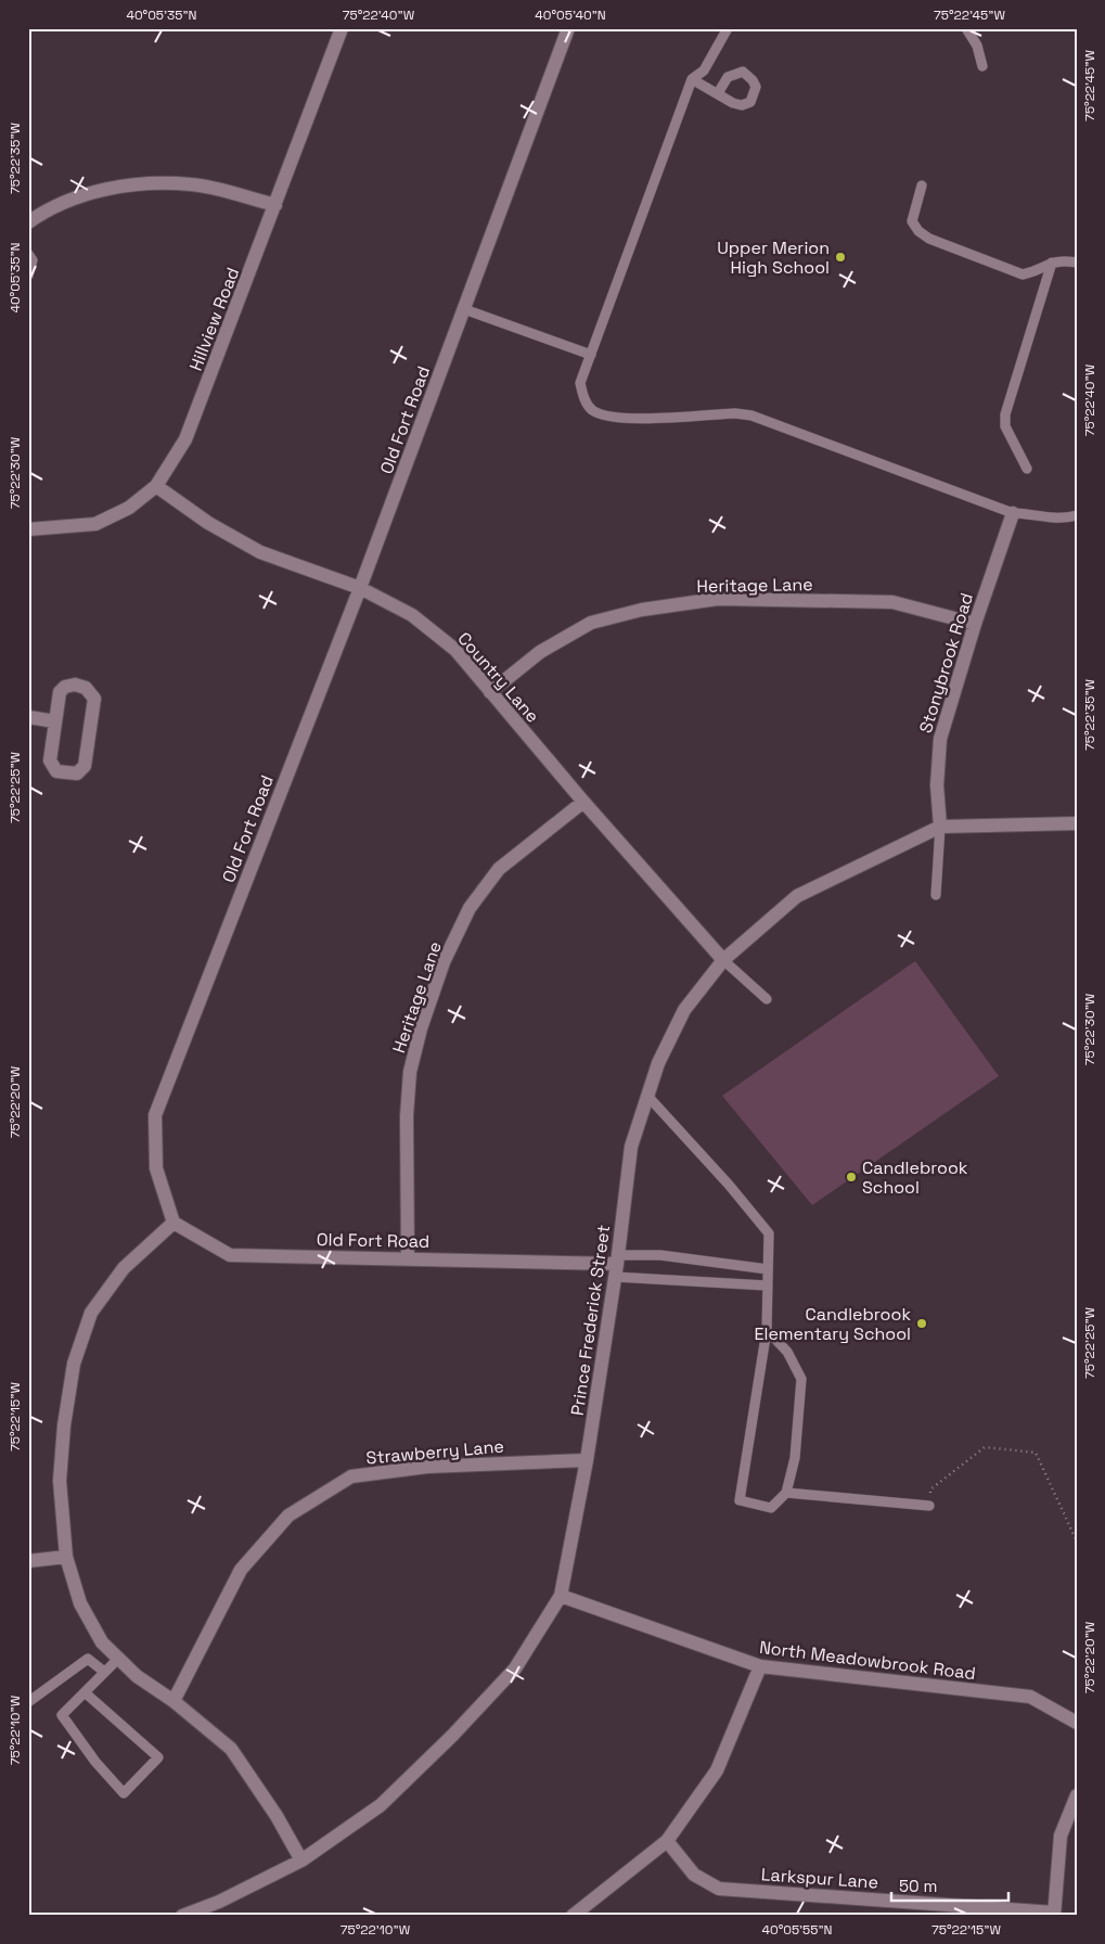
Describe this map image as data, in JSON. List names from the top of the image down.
{
  "streets": {
    "street": [
      "Hillview Road",
      "Old Fort Road",
      "Heritage Lane",
      "Stonybrook Road",
      "Country Lane",
      "Prince Frederick Street",
      "Strawberry Lane",
      "North Meadowbrook Road",
      "Larkspur Lane"
    ]
  },
  "crossings": [
    ["Hillview Road", "Country Lane"],
    ["Old Fort Road", "Heritage Lane"],
    ["Old Fort Road", "Country Lane"],
    ["Old Fort Road", "Prince Frederick Street"],
    ["Heritage Lane", "Stonybrook Road"],
    ["Heritage Lane", "Country Lane"],
    ["Stonybrook Road", "Prince Frederick Street"],
    ["Country Lane", "Prince Frederick Street"],
    ["Prince Frederick Street", "Strawberry Lane"],
    ["Prince Frederick Street", "North Meadowbrook Road"]
  ],
  "places": ["Upper Merion High School", "Candlebrook School", "Candlebrook Elementary School"],
  "scale_bar": "50 m",
  "coordinates": [
    "40°05'35\"N",
    "75°22'40\"W",
    "40°05'40\"N",
    "75°22'45\"W",
    "75°22'35\"W",
    "75°22'30\"W",
    "75°22'25\"W",
    "75°22'20\"W",
    "75°22'15\"W",
    "75°22'10\"W",
    "40°05'55\"N"
  ]
}
